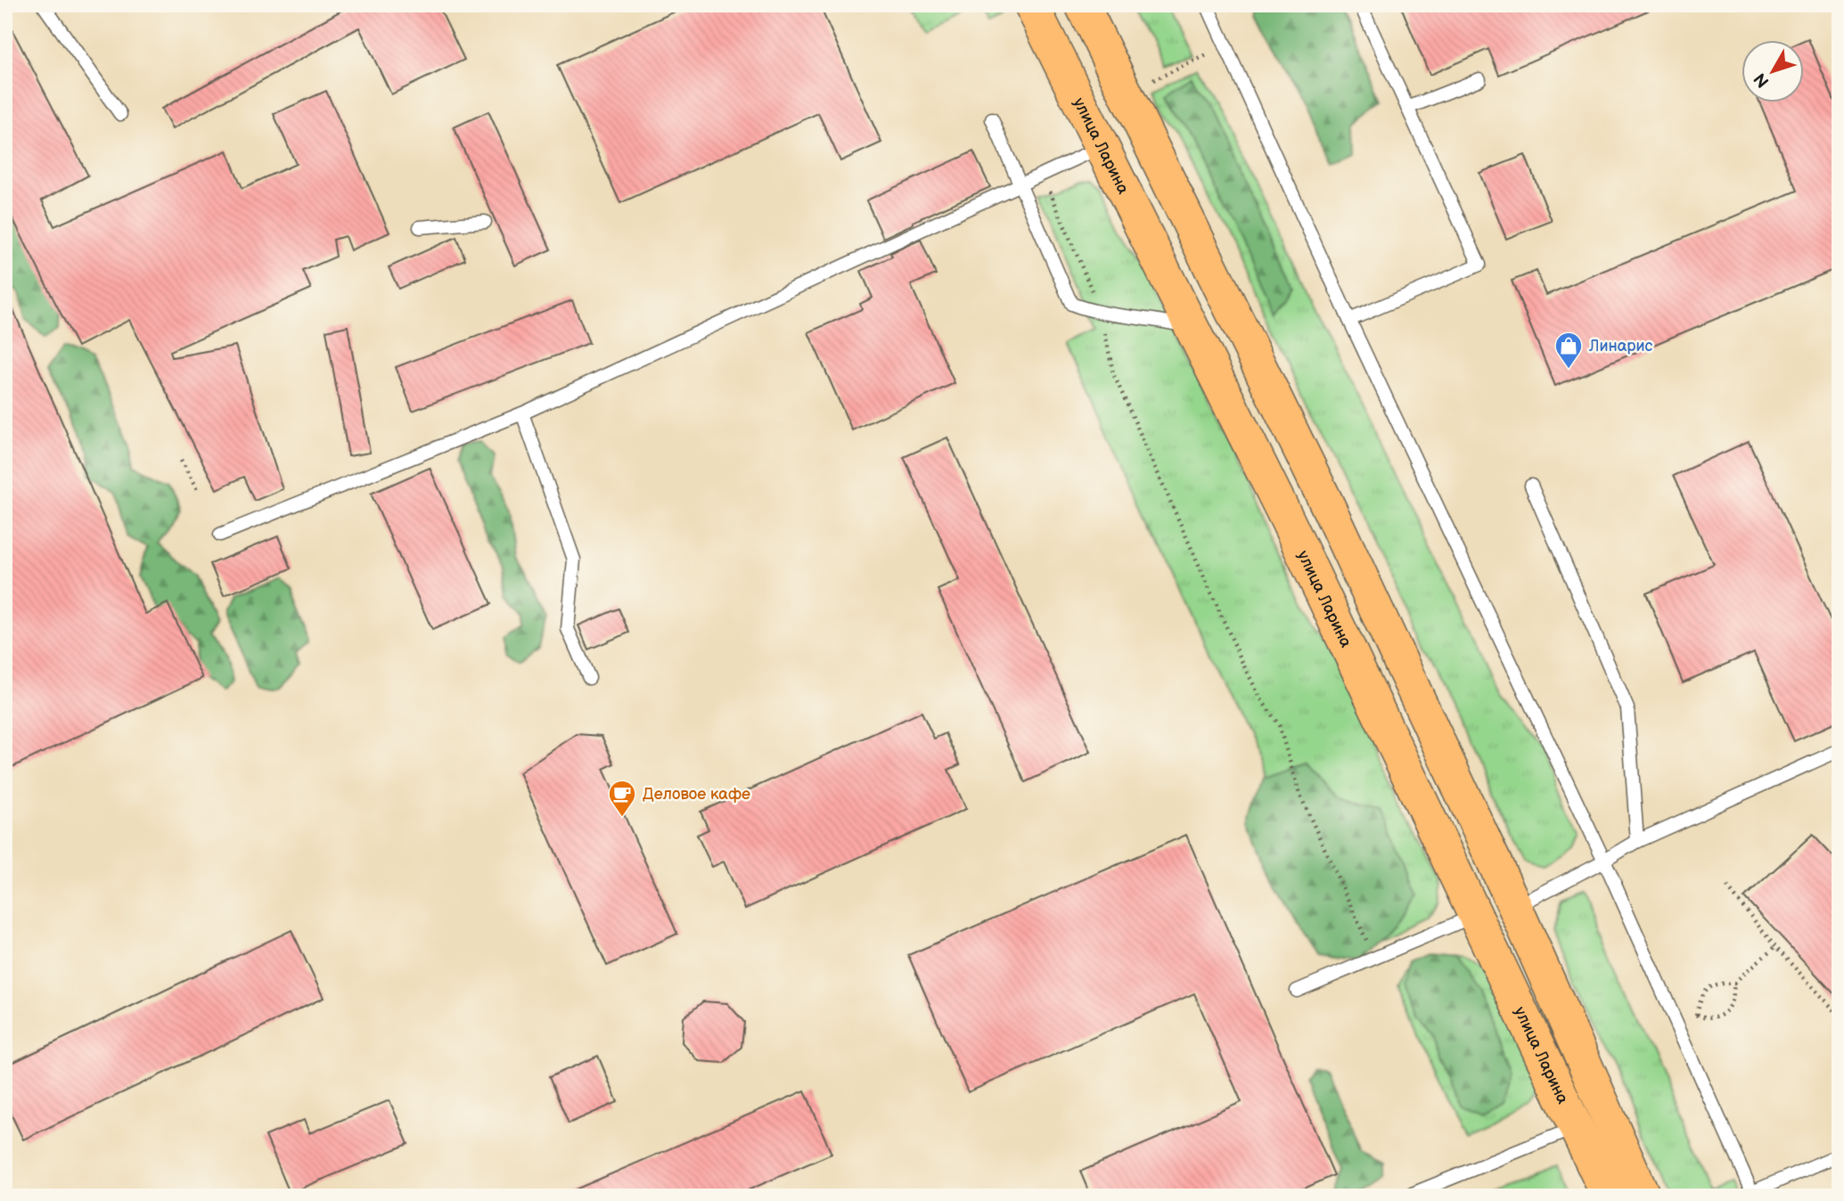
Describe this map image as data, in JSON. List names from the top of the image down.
{
  "streets": {
    "main road": ["улица Ларина"]
  },
  "places": {
    "shop": ["Линарис"],
    "cafe": ["Деловое кафе"]
  },
  "north": "bottom left"
}
